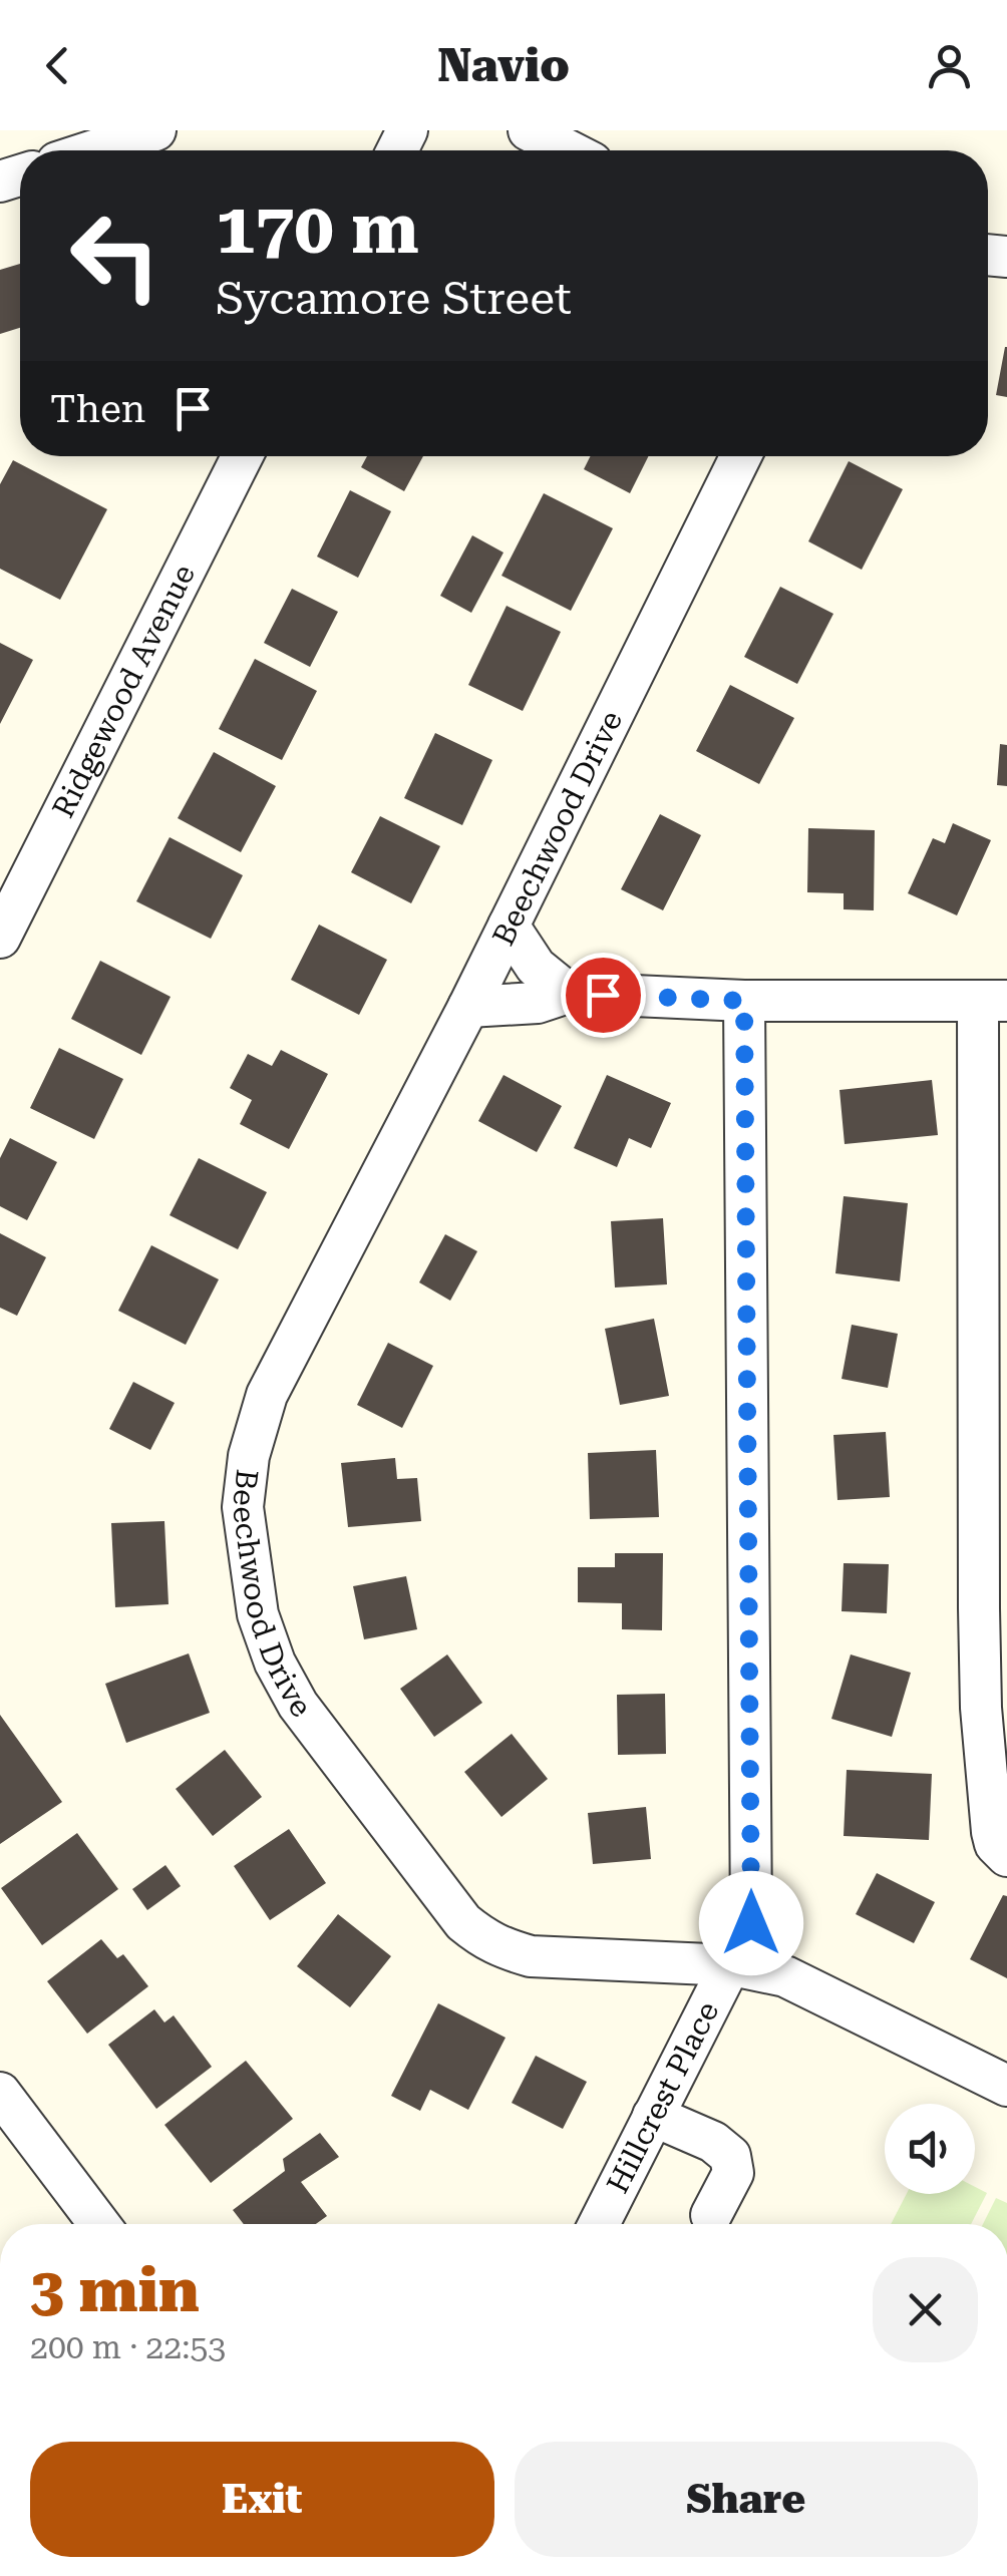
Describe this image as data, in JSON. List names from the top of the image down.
{
  "streets": {
    "street": ["Ridgewood Avenue", "Beechwood Drive", "Hillcrest Place"]
  },
  "crossings": [
    ["Beechwood Drive", "Hillcrest Place"]
  ],
  "page": {
    "header": "Navio",
    "turn": ["170 m", "Sycamore Street"],
    "then": "Then",
    "heading": ["3 min", "200 m · 22:53"],
    "buttons": ["Exit", "Share"]
  }
}
